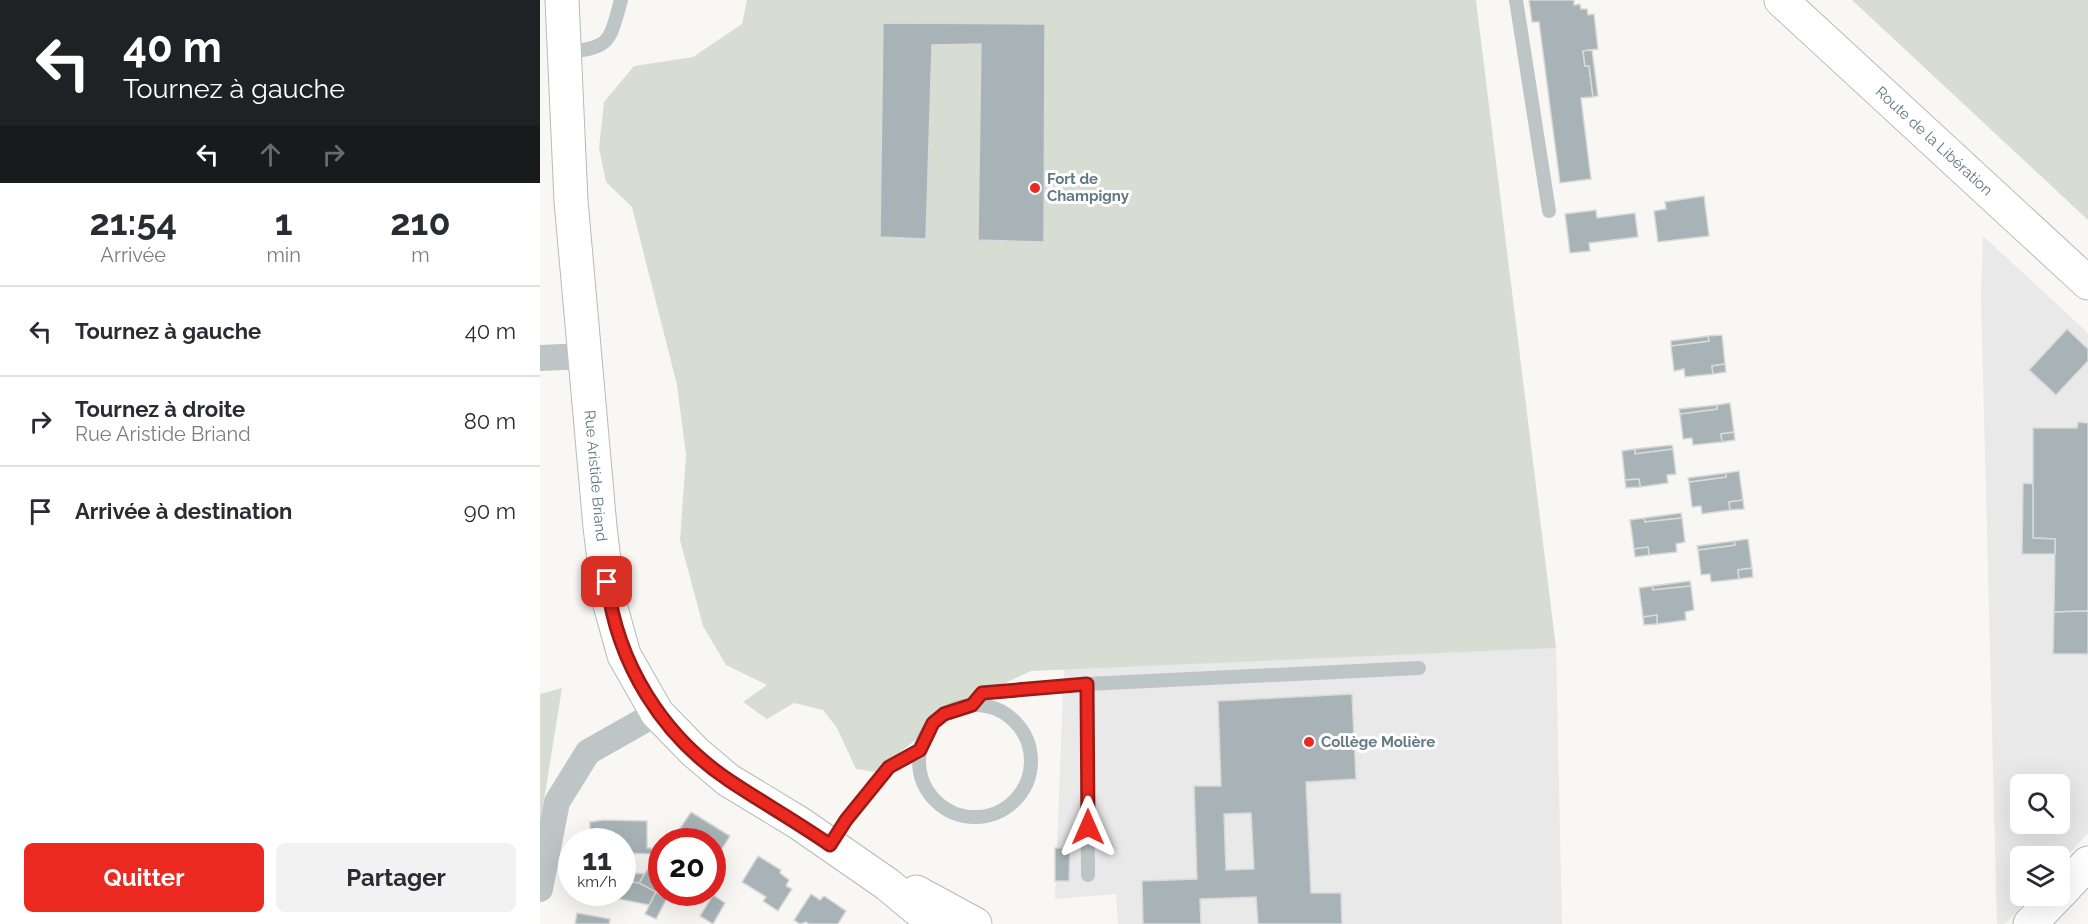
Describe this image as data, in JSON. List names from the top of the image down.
{
  "streets": {
    "street": ["Route de la Libération", "Rue Aristide Briand"]
  },
  "places": ["Fort de Champigny", "Collège Molière"],
  "page": {
    "turn": ["40 m", "Tournez à gauche"],
    "eta": [
      "21:54",
      "Arrivée",
      "1",
      "min",
      "210",
      "m"
    ],
    "list": [
      {
        "name": "Tournez à gauche",
        "value": "40 m"
      },
      {
        "name": "Tournez à droite",
        "note": "Rue Aristide Briand",
        "value": "80 m"
      },
      {
        "name": "Arrivée à destination",
        "value": "90 m"
      }
    ],
    "speed": "11 km/h",
    "limit": "20",
    "buttons": ["Quitter", "Partager"]
  }
}
